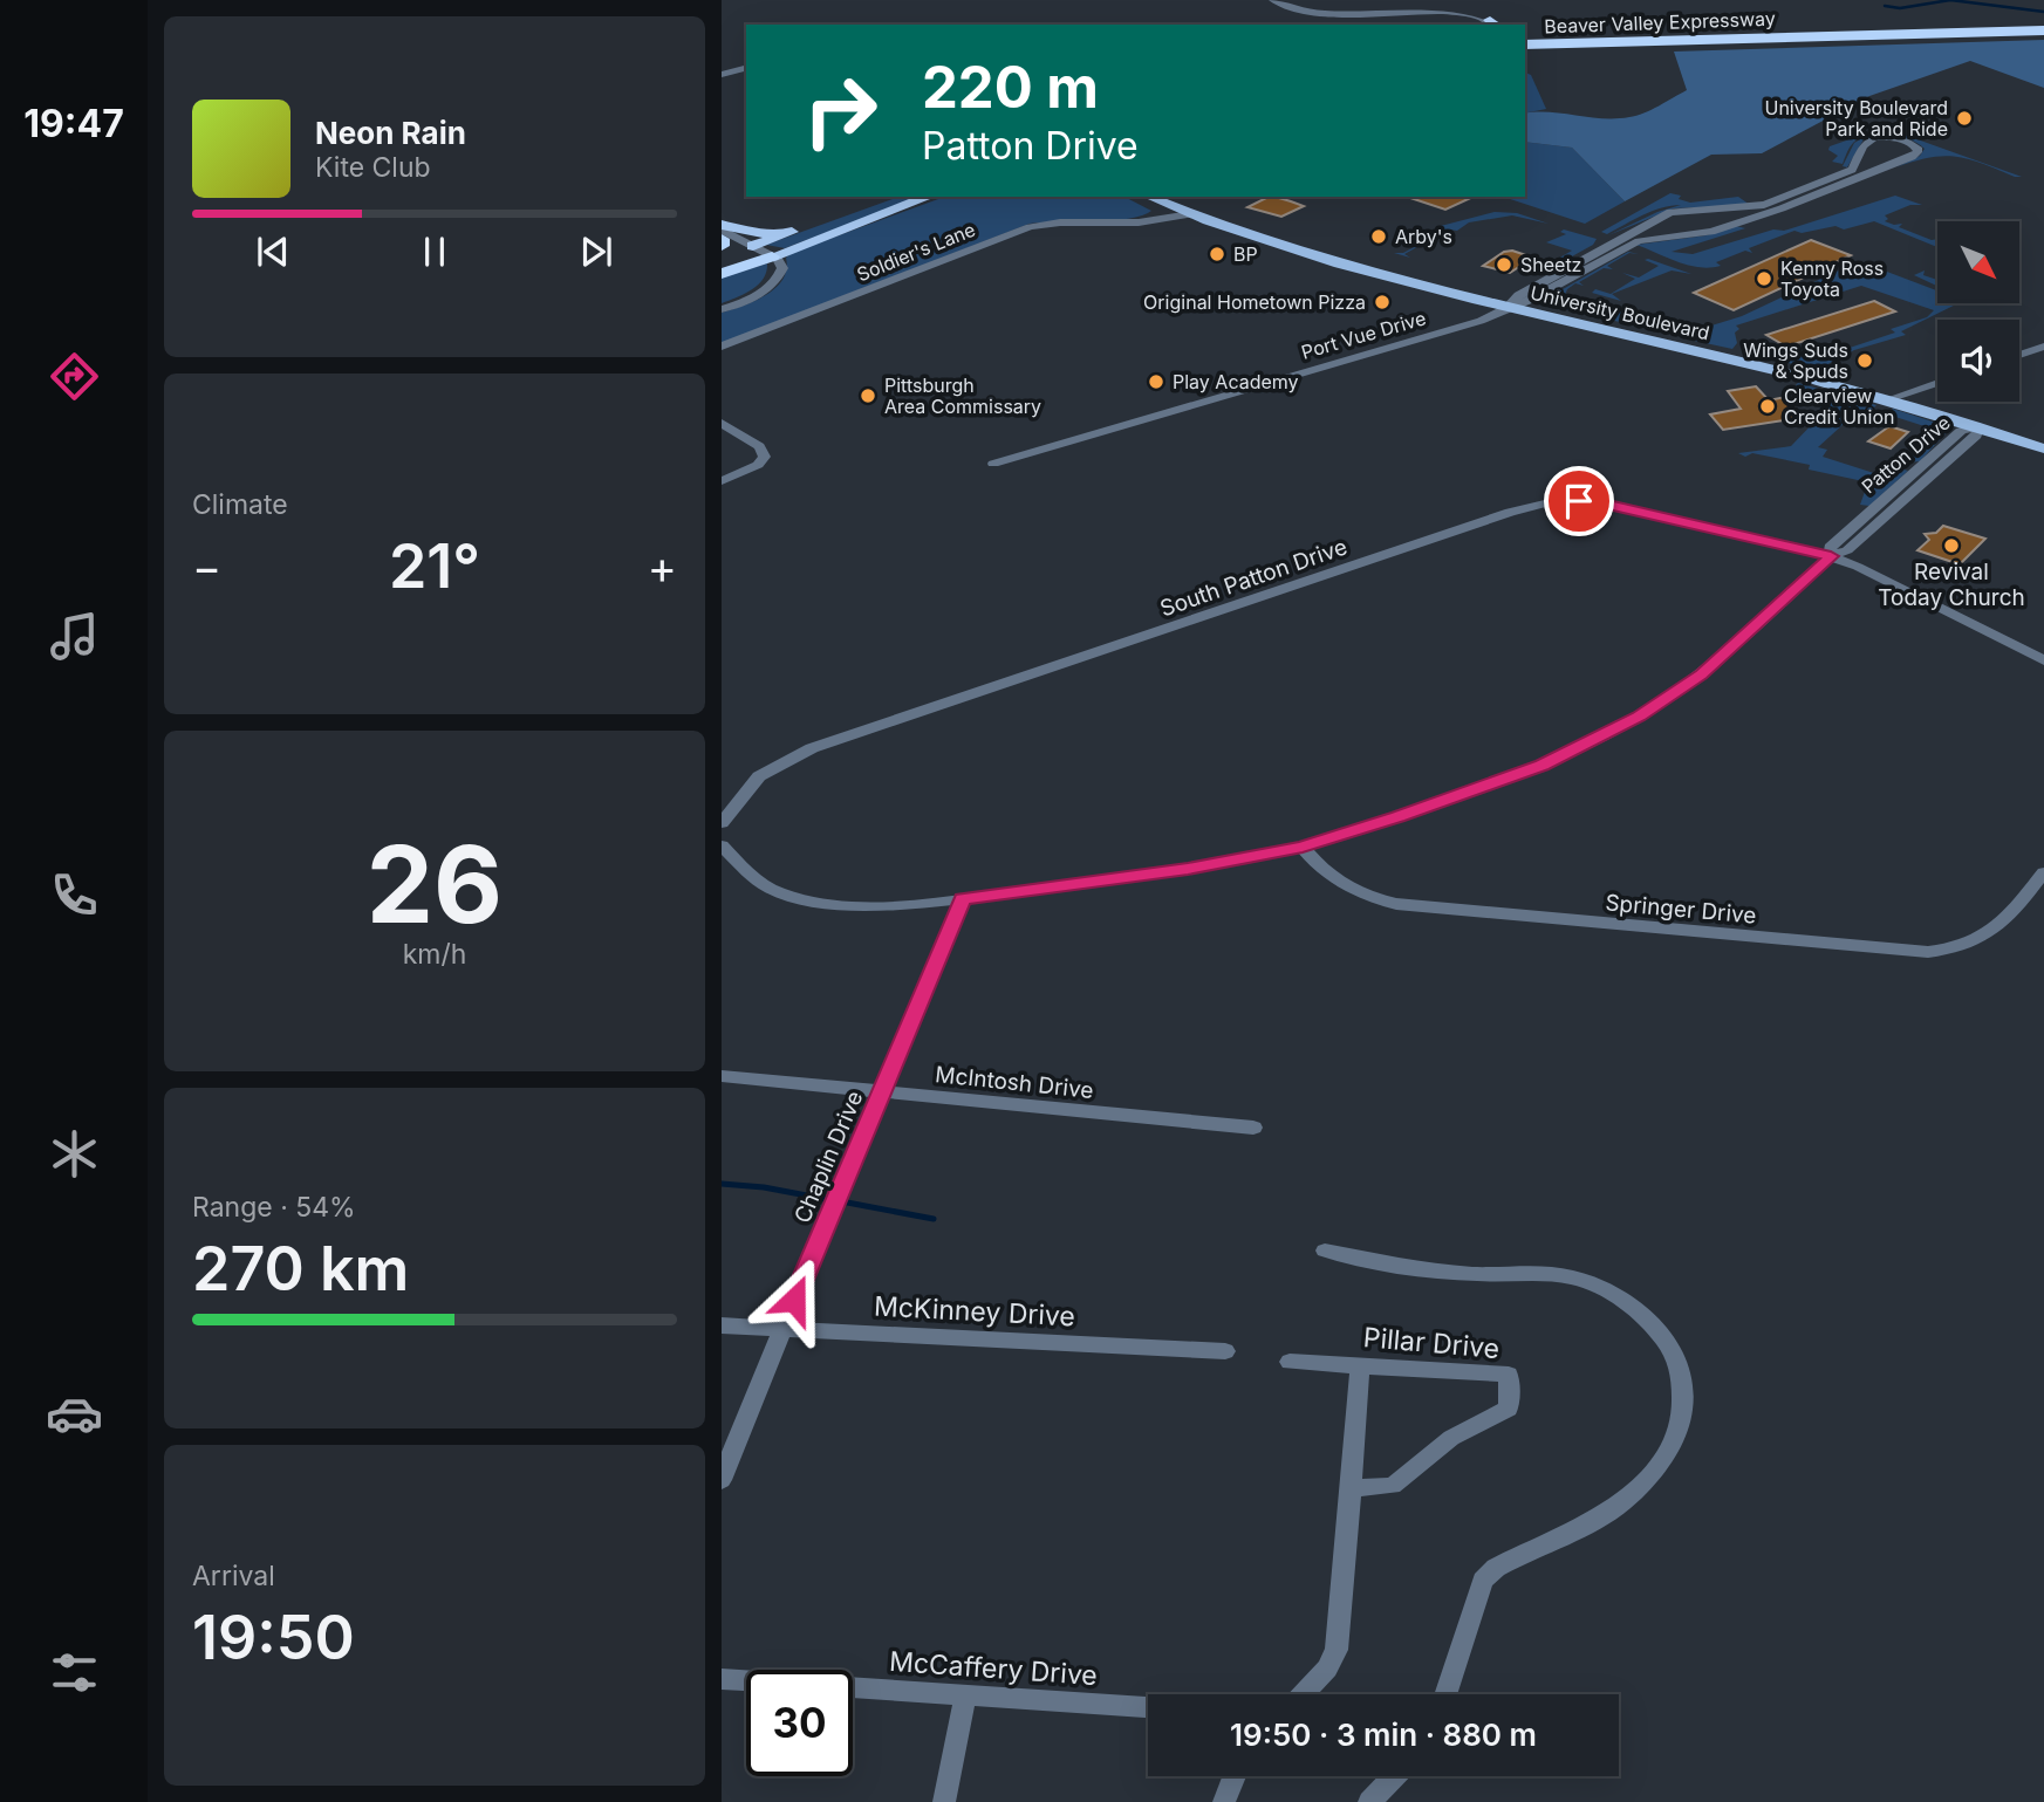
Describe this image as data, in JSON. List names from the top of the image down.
{
  "streets": {
    "highway": ["Beaver Valley Expressway"],
    "main road": ["University Boulevard"],
    "street": [
      "Soldier's Lane",
      "Port Vue Drive",
      "Patton Drive",
      "South Patton Drive",
      "Springer Drive",
      "McIntosh Drive",
      "Chaplin Drive",
      "McKinney Drive",
      "Pillar Drive",
      "McCaffery Drive"
    ]
  },
  "crossings": [
    ["Soldier's Lane", "University Boulevard"],
    ["University Boulevard", "Port Vue Drive"],
    ["University Boulevard", "Patton Drive"],
    ["Patton Drive", "South Patton Drive"],
    ["Patton Drive", "Springer Drive"],
    ["Patton Drive", "Chaplin Drive"],
    ["McIntosh Drive", "Chaplin Drive"],
    ["Chaplin Drive", "McKinney Drive"]
  ],
  "places": [
    "University Boulevard Park and Ride",
    "Arby's",
    "BP",
    "Sheetz",
    "Kenny Ross Toyota",
    "Original Hometown Pizza",
    "Wings Suds & Spuds",
    "Play Academy",
    "Pittsburgh Area Commissary",
    "Clearview Credit Union",
    "Revival Today Church"
  ],
  "north": "bottom right",
  "page": {
    "tabs": "19:47",
    "turn": ["220 m", "Patton Drive"],
    "song": ["Neon Rain", "Kite Club"],
    "tile": [
      "Climate",
      ["26", "km/h"],
      ["Range · 54%", "270 km"],
      ["Arrival", "19:50"]
    ],
    "heat": ["−", "21°", "+"],
    "limit": "30",
    "trip": "19:50 · 3 min · 880 m"
  }
}
